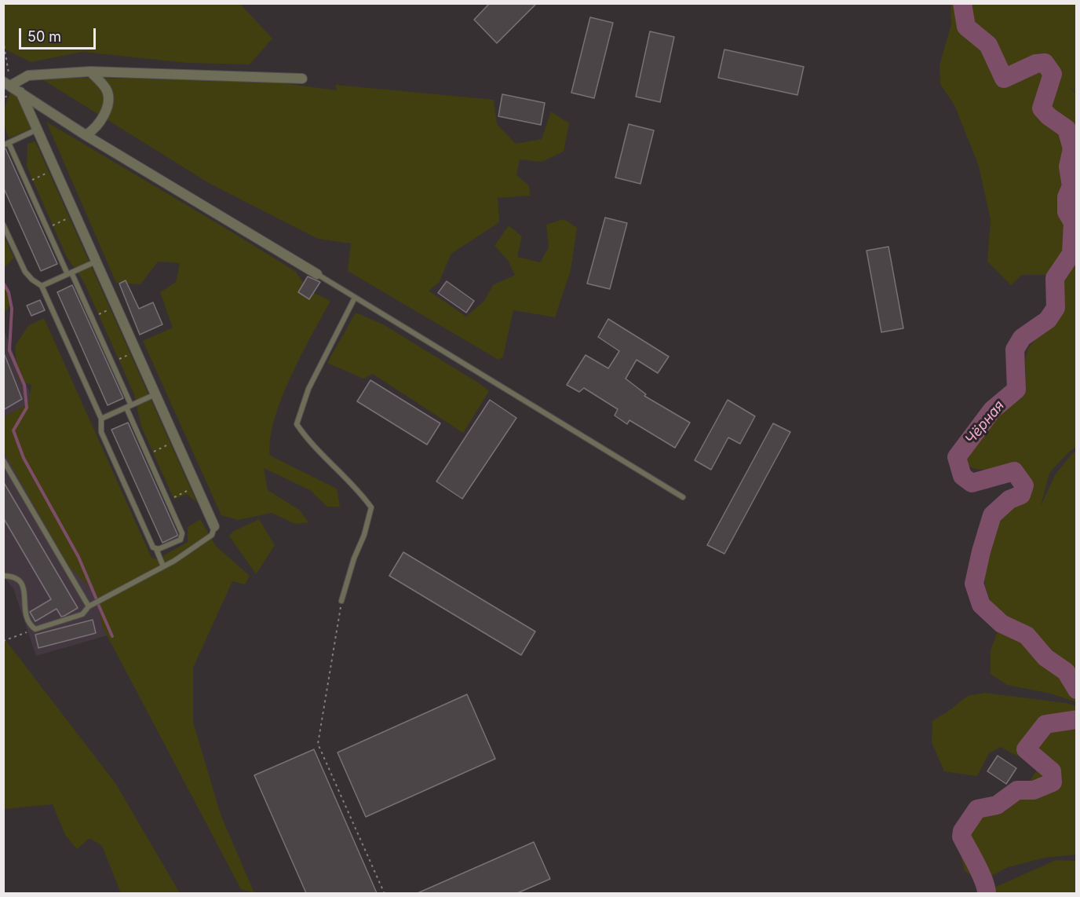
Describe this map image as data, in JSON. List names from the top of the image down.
{
  "water": ["Чёрная"],
  "scale_bar": "50 m"
}
